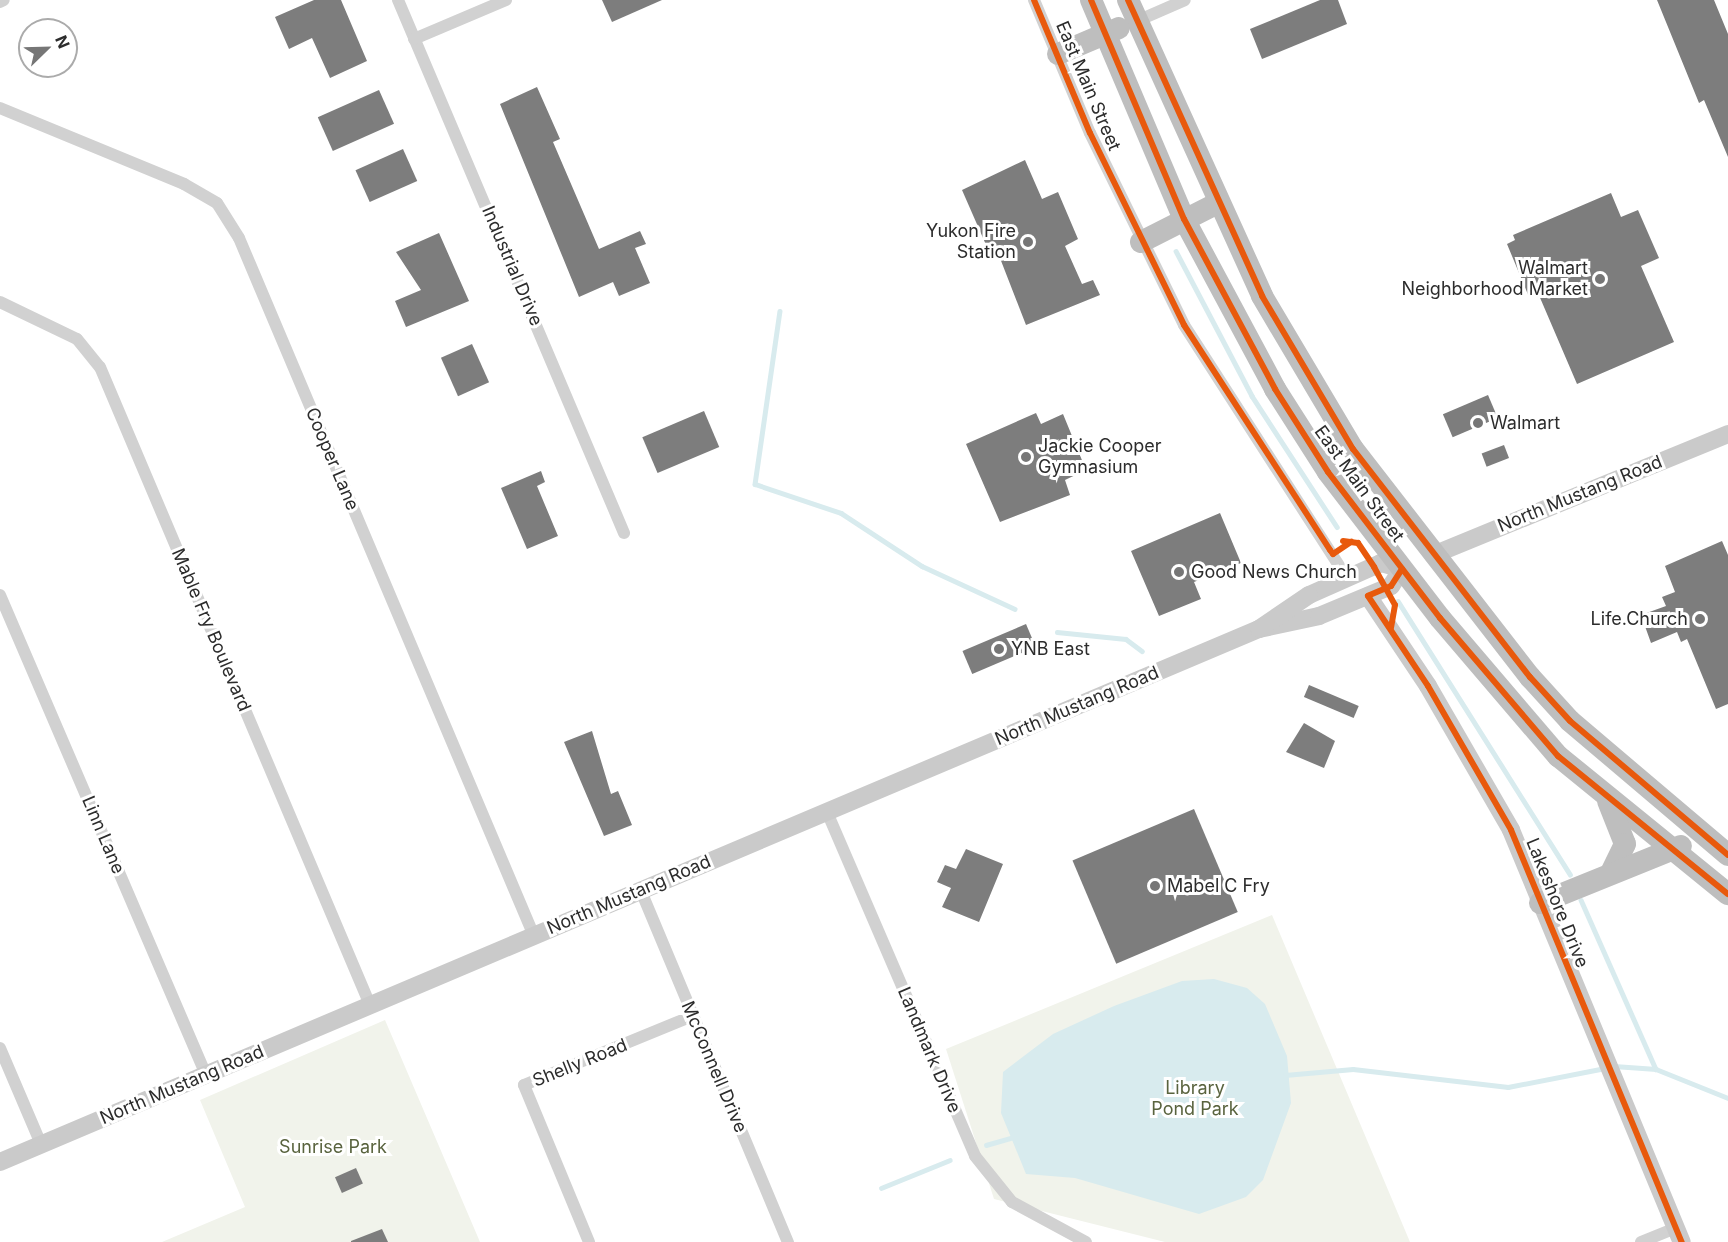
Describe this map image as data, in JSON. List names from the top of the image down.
{
  "streets": {
    "highway": ["East Main Street"],
    "main road": ["North Mustang Road", "Lakeshore Drive"],
    "street": [
      "Industrial Drive",
      "Cooper Lane",
      "Mable Fry Boulevard",
      "Linn Lane",
      "Landmark Drive",
      "Shelly Road",
      "McConnell Drive"
    ]
  },
  "crossings": [
    ["East Main Street", "North Mustang Road"],
    ["Cooper Lane", "North Mustang Road"],
    ["North Mustang Road", "Mable Fry Boulevard"],
    ["North Mustang Road", "Linn Lane"],
    ["North Mustang Road", "Lakeshore Drive"],
    ["North Mustang Road", "Landmark Drive"],
    ["North Mustang Road", "McConnell Drive"],
    ["Shelly Road", "McConnell Drive"]
  ],
  "parks": ["Library Pond Park", "Sunrise Park"],
  "places": [
    "Yukon Fire Station",
    "Walmart Neighborhood Market",
    "Walmart",
    "Jackie Cooper Gymnasium",
    "Good News Church",
    "Life.Church",
    "YNB East",
    "Mabel C Fry"
  ],
  "north": "top right"
}
